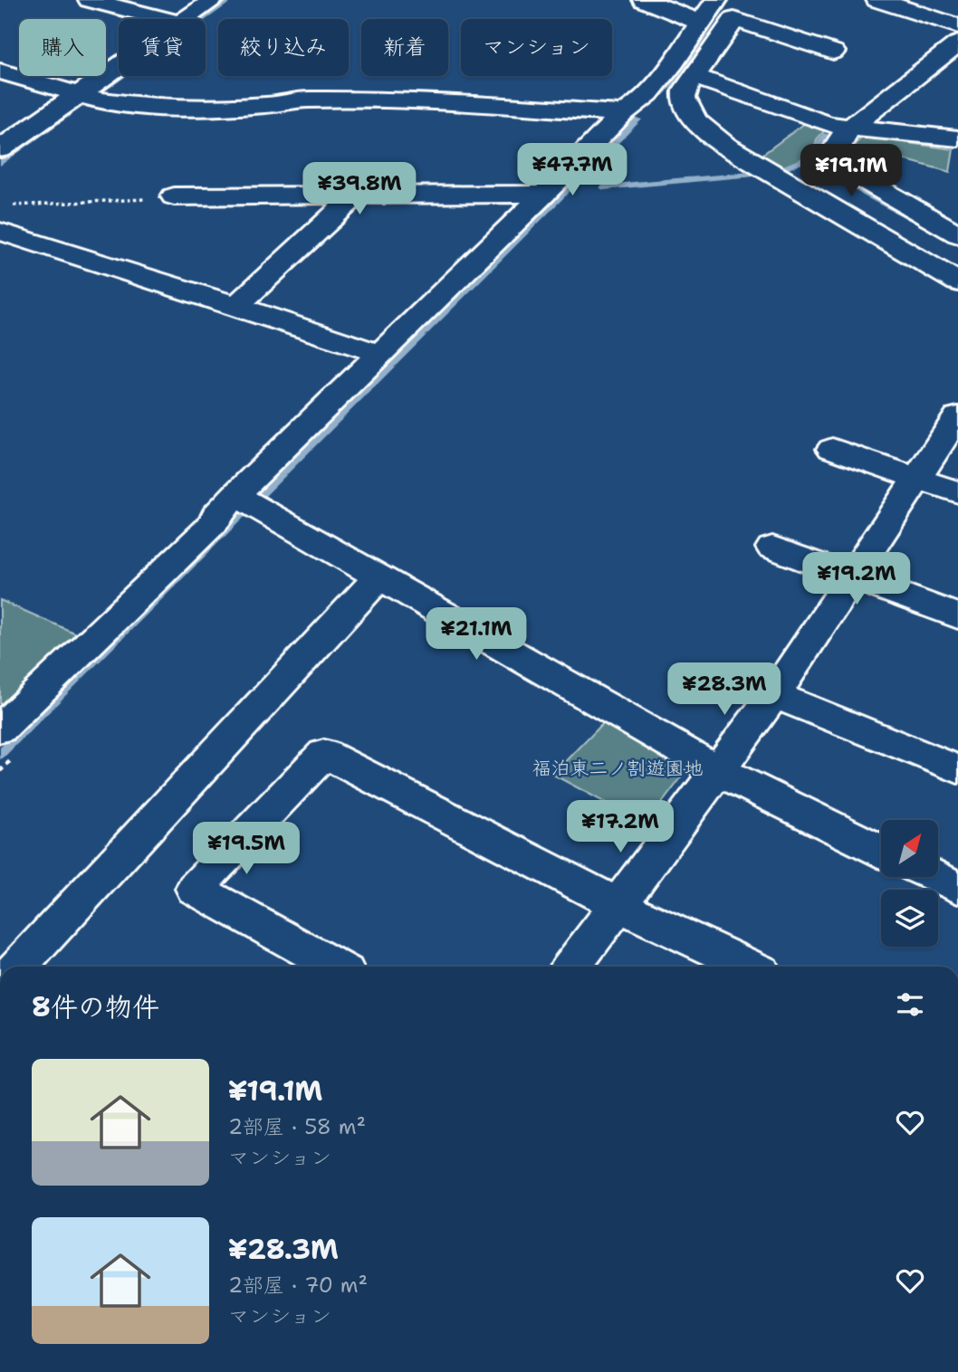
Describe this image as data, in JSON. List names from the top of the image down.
{
  "parks": ["福泊東二ノ割遊園地"],
  "north": "top right",
  "page": {
    "chip": [
      "購入",
      "賃貸",
      "絞り込み",
      "新着",
      "マンション"
    ],
    "price": [
      "¥47.7M",
      "¥19.1M",
      "¥39.8M",
      "¥19.2M",
      "¥21.1M",
      "¥28.3M",
      "¥17.2M",
      "¥19.5M"
    ],
    "heading": "8件の物件",
    "list": [
      {
        "name": "¥19.1M",
        "note": "2部屋 · 58 m² · マンション"
      },
      {
        "name": "¥28.3M",
        "note": "2部屋 · 70 m² · マンション"
      }
    ]
  }
}
